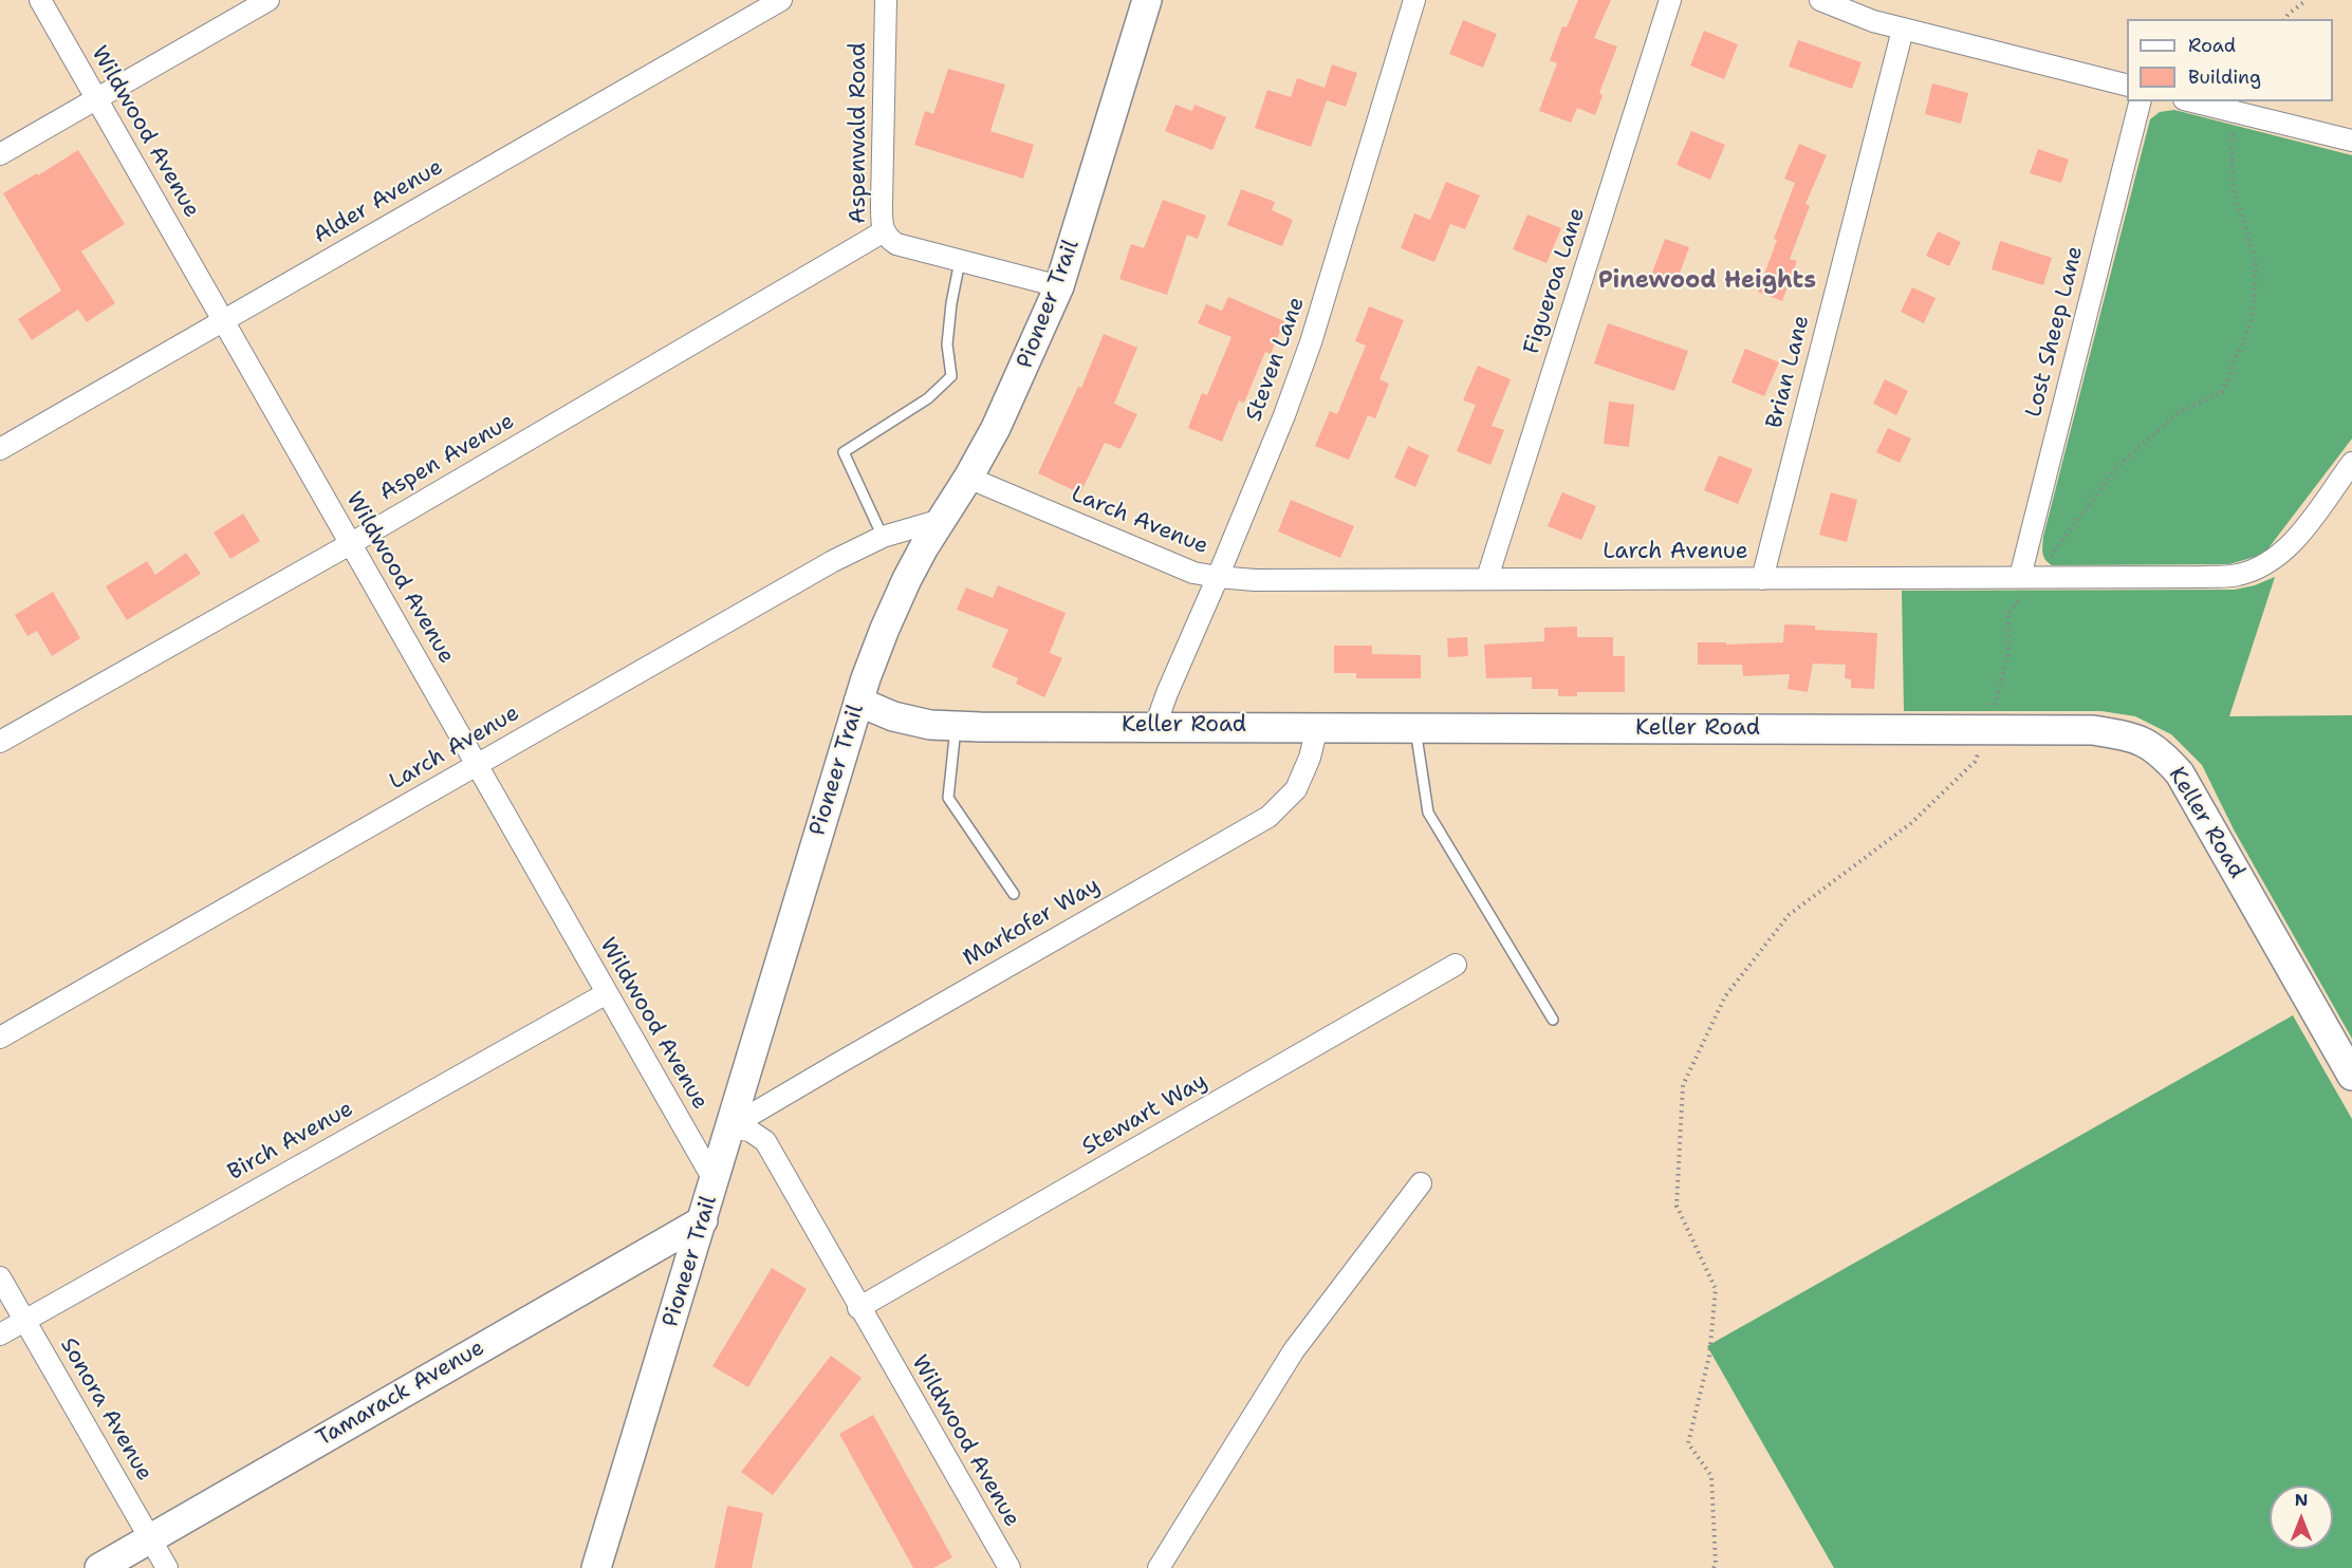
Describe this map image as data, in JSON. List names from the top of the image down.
{
  "streets": {
    "street": [
      "Wildwood Avenue",
      "Aspenwald Road",
      "Alder Avenue",
      "Figueroa Lane",
      "Pioneer Trail",
      "Lost Sheep Lane",
      "Steven Lane",
      "Brian Lane",
      "Aspen Avenue",
      "Larch Avenue",
      "Keller Road",
      "Markofer Way",
      "Stewart Way",
      "Birch Avenue",
      "Tamarack Avenue",
      "Sonora Avenue"
    ]
  },
  "crossings": [
    ["Wildwood Avenue", "Alder Avenue"],
    ["Wildwood Avenue", "Pioneer Trail"],
    ["Wildwood Avenue", "Aspen Avenue"],
    ["Wildwood Avenue", "Larch Avenue"],
    ["Wildwood Avenue", "Markofer Way"],
    ["Wildwood Avenue", "Stewart Way"],
    ["Wildwood Avenue", "Birch Avenue"],
    ["Aspenwald Road", "Pioneer Trail"],
    ["Aspenwald Road", "Aspen Avenue"],
    ["Figueroa Lane", "Larch Avenue"],
    ["Pioneer Trail", "Larch Avenue"],
    ["Pioneer Trail", "Keller Road"],
    ["Pioneer Trail", "Markofer Way"],
    ["Pioneer Trail", "Tamarack Avenue"],
    ["Lost Sheep Lane", "Larch Avenue"],
    ["Steven Lane", "Larch Avenue"],
    ["Steven Lane", "Keller Road"],
    ["Brian Lane", "Larch Avenue"],
    ["Keller Road", "Markofer Way"],
    ["Birch Avenue", "Sonora Avenue"],
    ["Tamarack Avenue", "Sonora Avenue"]
  ],
  "districts": ["Pinewood Heights"],
  "legend": ["Road", "Building"],
  "north": "top"
}
